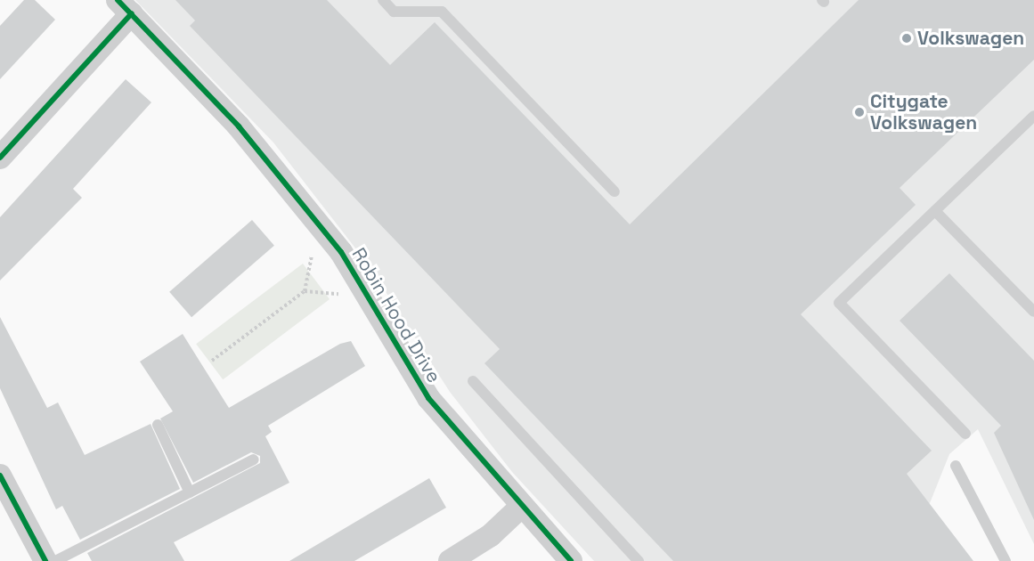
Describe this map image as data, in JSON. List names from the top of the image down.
{
  "streets": {
    "street": ["Robin Hood Drive"]
  },
  "places": ["Volkswagen", "Citygate Volkswagen"]
}
